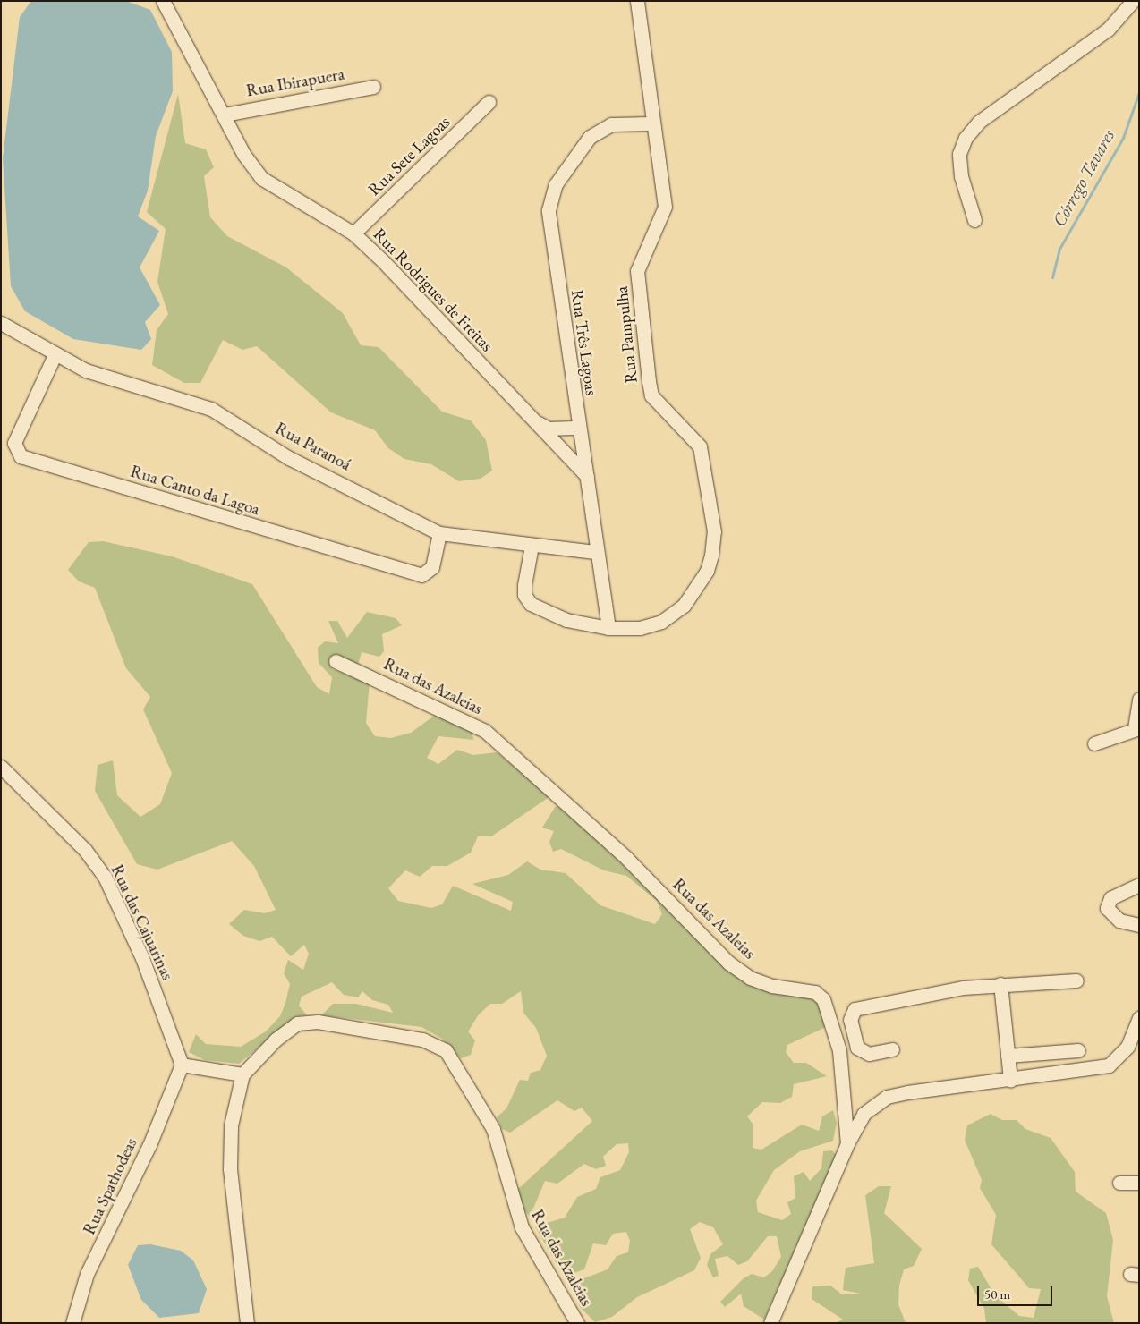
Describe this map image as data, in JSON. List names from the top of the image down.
{
  "streets": {
    "street": [
      "Rua Ibirapuera",
      "Rua Sete Lagoas",
      "Rua Rodrigues de Freitas",
      "Rua Pampulha",
      "Rua Três Lagoas",
      "Rua Paranoá",
      "Rua Canto da Lagoa",
      "Rua das Azaleias",
      "Rua das Cajuarinas",
      "Rua Spathodeas"
    ]
  },
  "crossings": [
    ["Rua Ibirapuera", "Rua Rodrigues de Freitas"],
    ["Rua Sete Lagoas", "Rua Rodrigues de Freitas"],
    ["Rua Rodrigues de Freitas", "Rua Três Lagoas"],
    ["Rua Pampulha", "Rua Três Lagoas"],
    ["Rua Pampulha", "Rua Paranoá"],
    ["Rua Três Lagoas", "Rua Paranoá"],
    ["Rua Paranoá", "Rua Canto da Lagoa"],
    ["Rua das Cajuarinas", "Rua Spathodeas"]
  ],
  "water": ["Córrego Tavares"],
  "scale_bar": "50 m"
}
